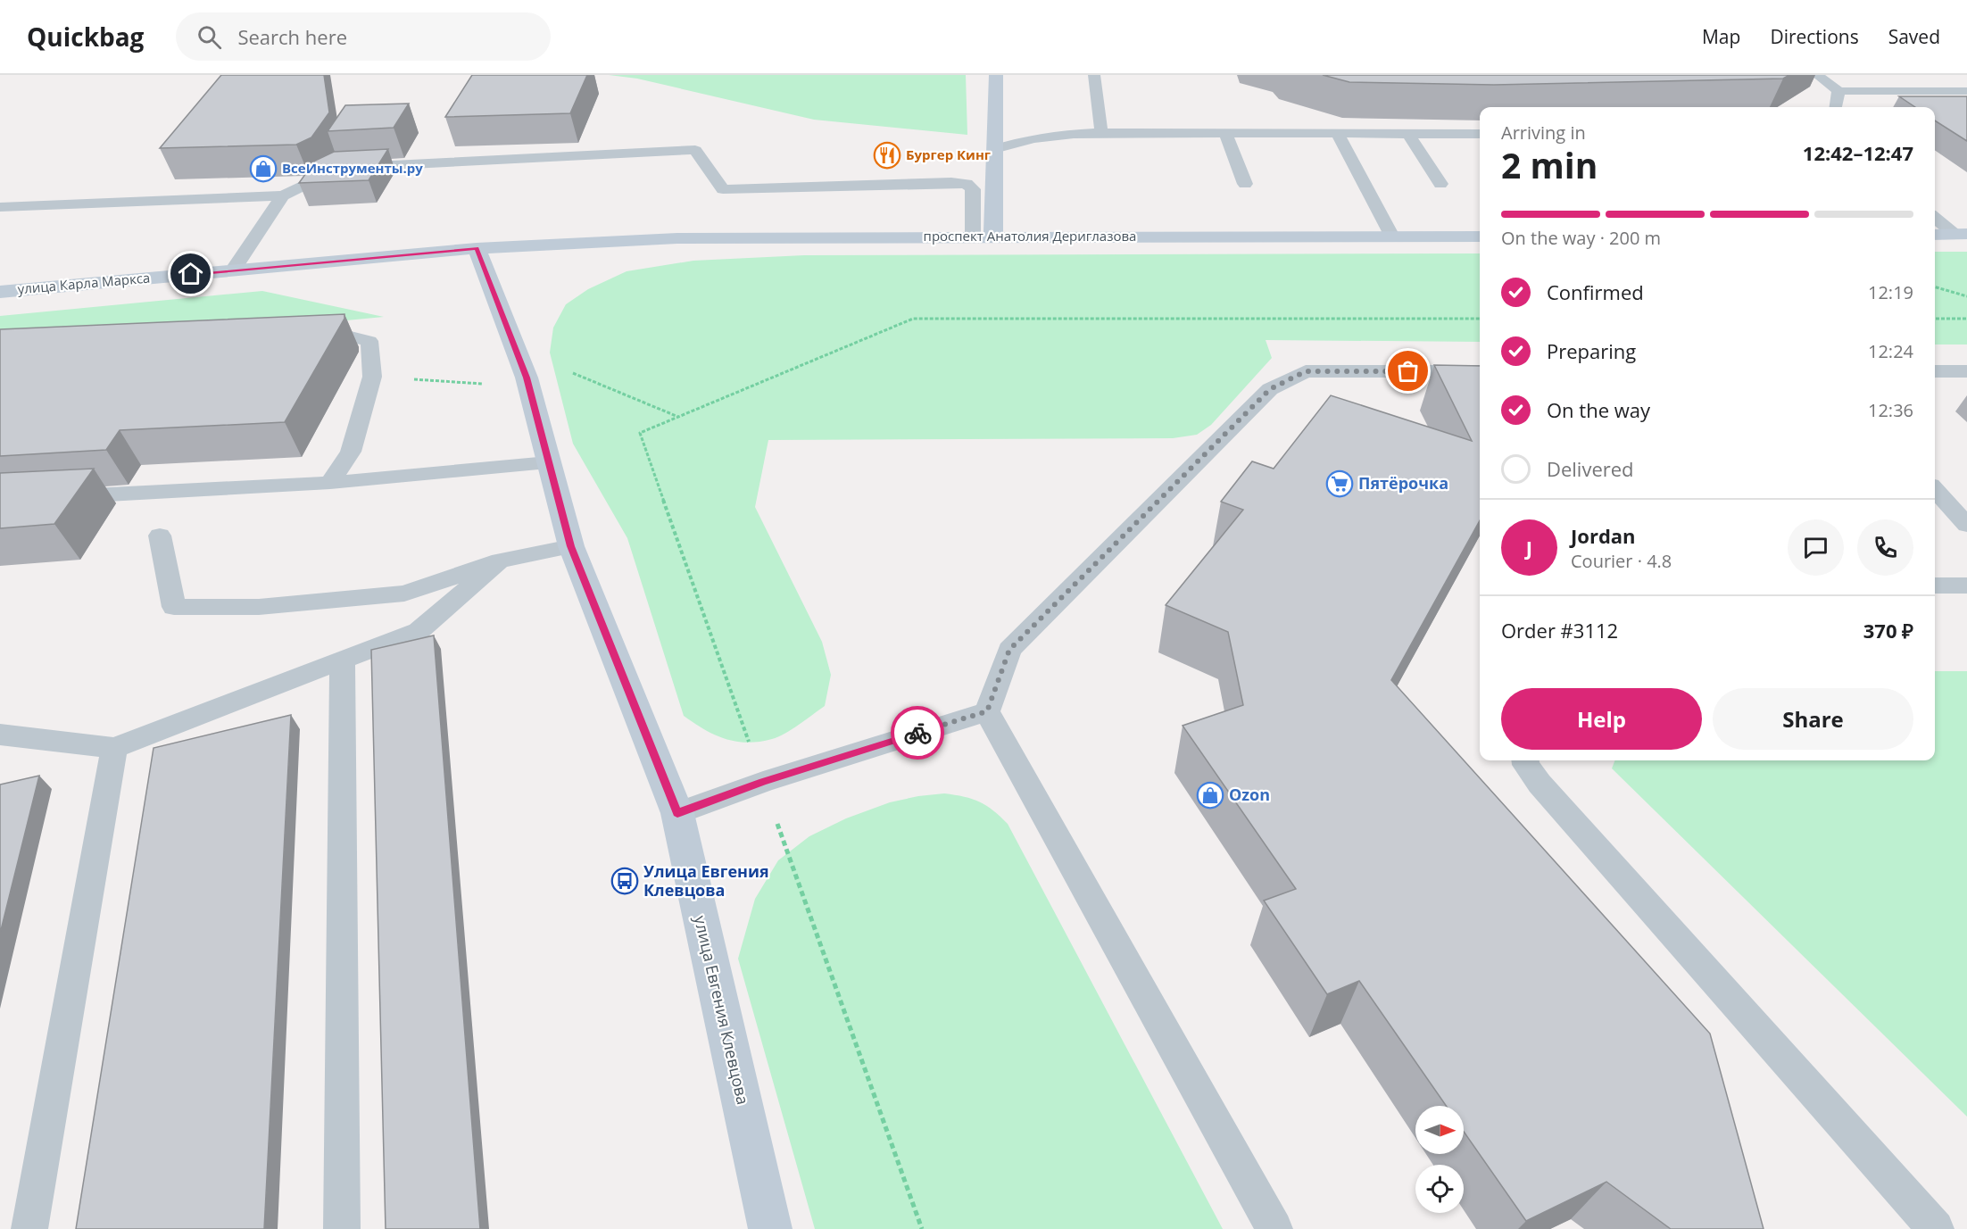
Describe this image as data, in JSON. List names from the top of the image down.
{
  "streets": {
    "main road": ["проспект Анатолия Дериглазова", "улица Карла Маркса", "улица Евгения Клевцова"]
  },
  "crossings": [
    ["проспект Анатолия Дериглазова", "улица Карла Маркса"],
    ["проспект Анатолия Дериглазова", "улица Евгения Клевцова"],
    ["улица Карла Маркса", "улица Евгения Клевцова"]
  ],
  "places": {
    "restaurant": ["Бургер Кинг"],
    "shop": ["ВсеИнструменты.ру", "Ozon"],
    "supermarket": ["Пятёрочка"],
    "bus stop": ["Улица Евгения Клевцова"]
  },
  "north": "right",
  "page": {
    "header": "Quickbag",
    "search": "Search here",
    "nav": ["Map", "Directions", "Saved"],
    "heading": ["2 min", "Arriving in", "12:42–12:47"],
    "panel": [
      "Jordan",
      "Courier · 4.8",
      "Order #3112",
      "370 ₽"
    ],
    "bar": "On the way · 200 m",
    "list": [
      ["Confirmed", "12:19"],
      ["Preparing", "12:24"],
      ["On the way", "12:36"],
      "Delivered"
    ],
    "round": "J",
    "buttons": ["Help", "Share"]
  }
}
